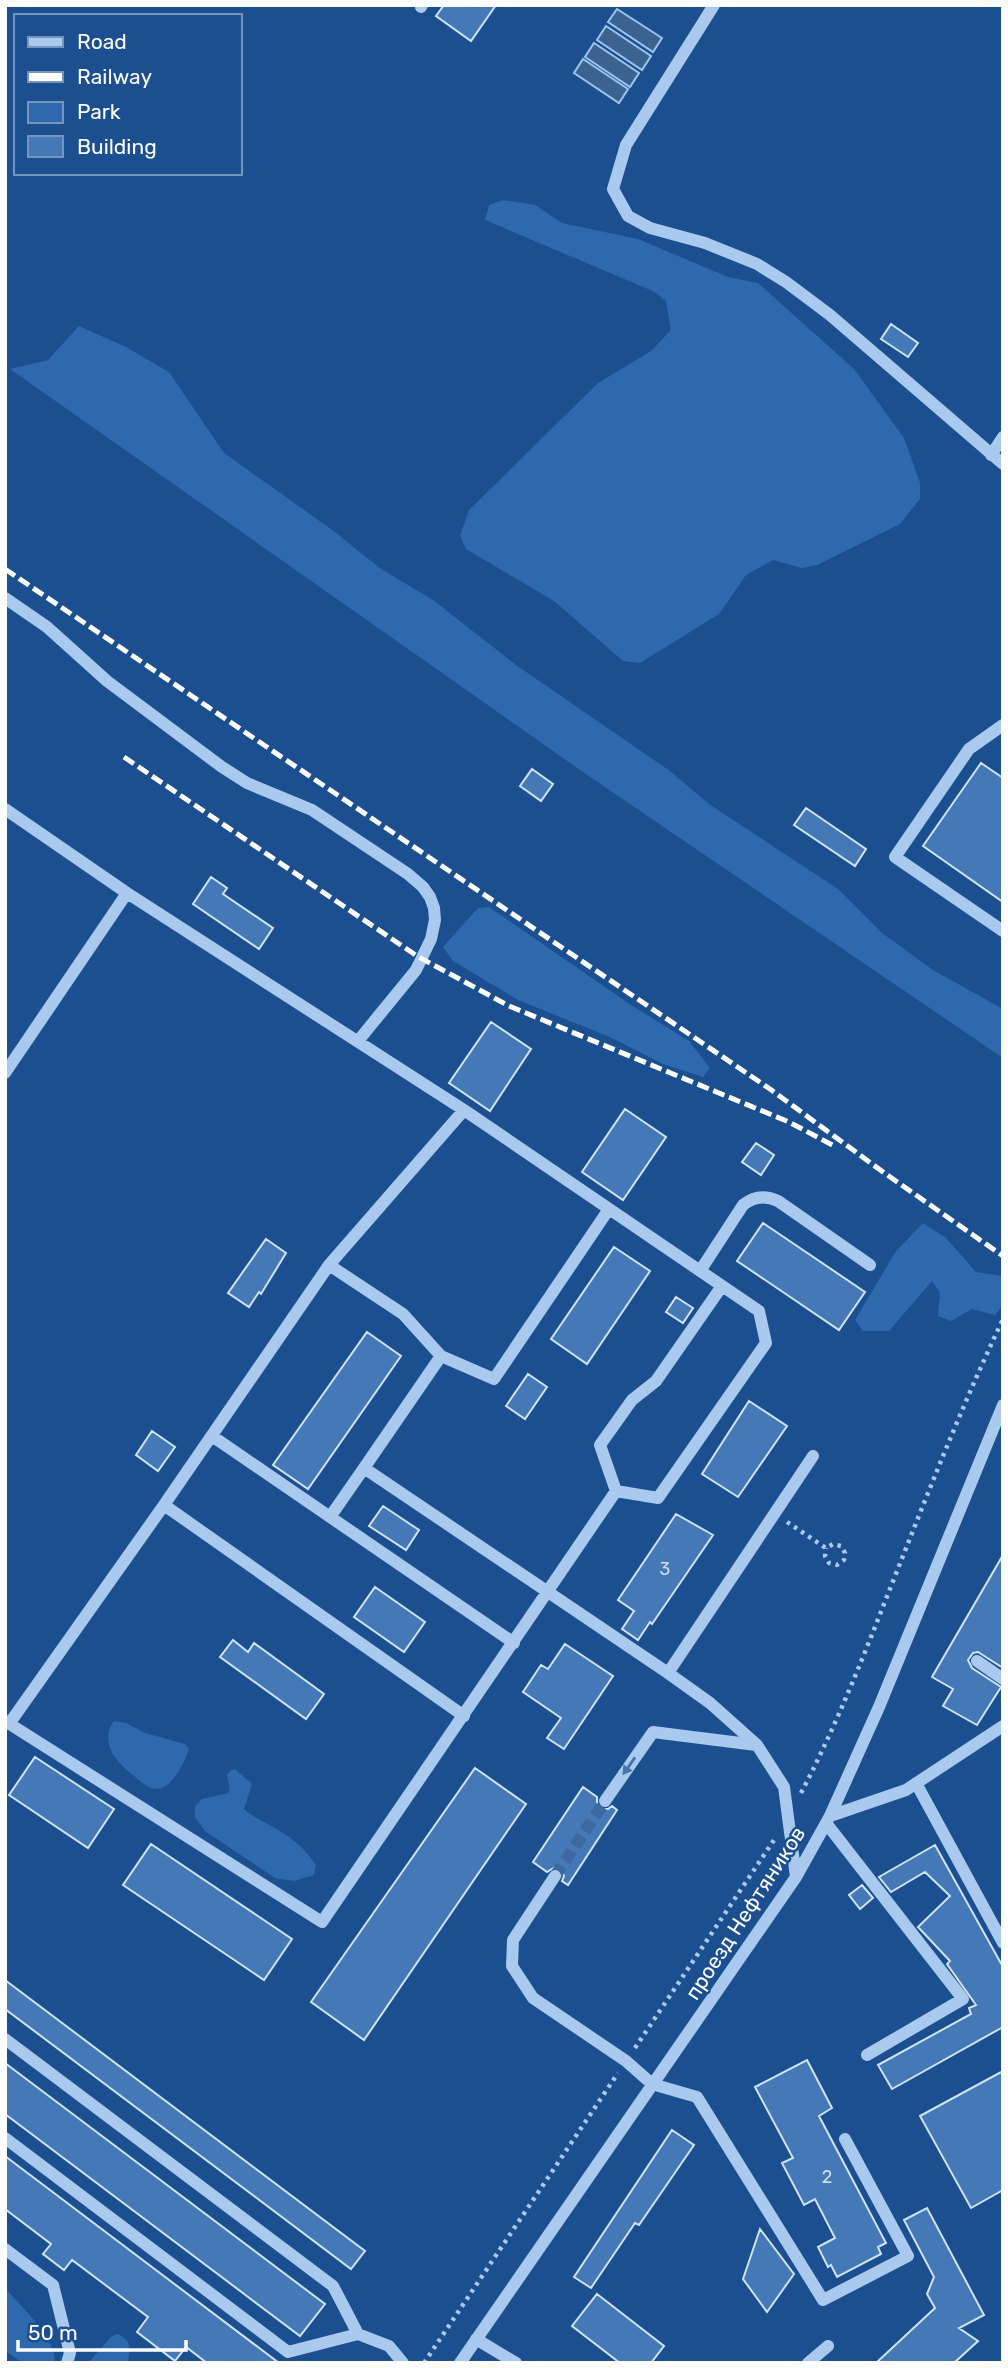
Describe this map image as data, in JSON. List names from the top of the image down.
{
  "streets": {
    "street": ["проезд Нефтяников"]
  },
  "house_numbers": ["3", "2"],
  "legend": [
    "Road",
    "Railway",
    "Park",
    "Building"
  ],
  "scale_bar": "50 m"
}
